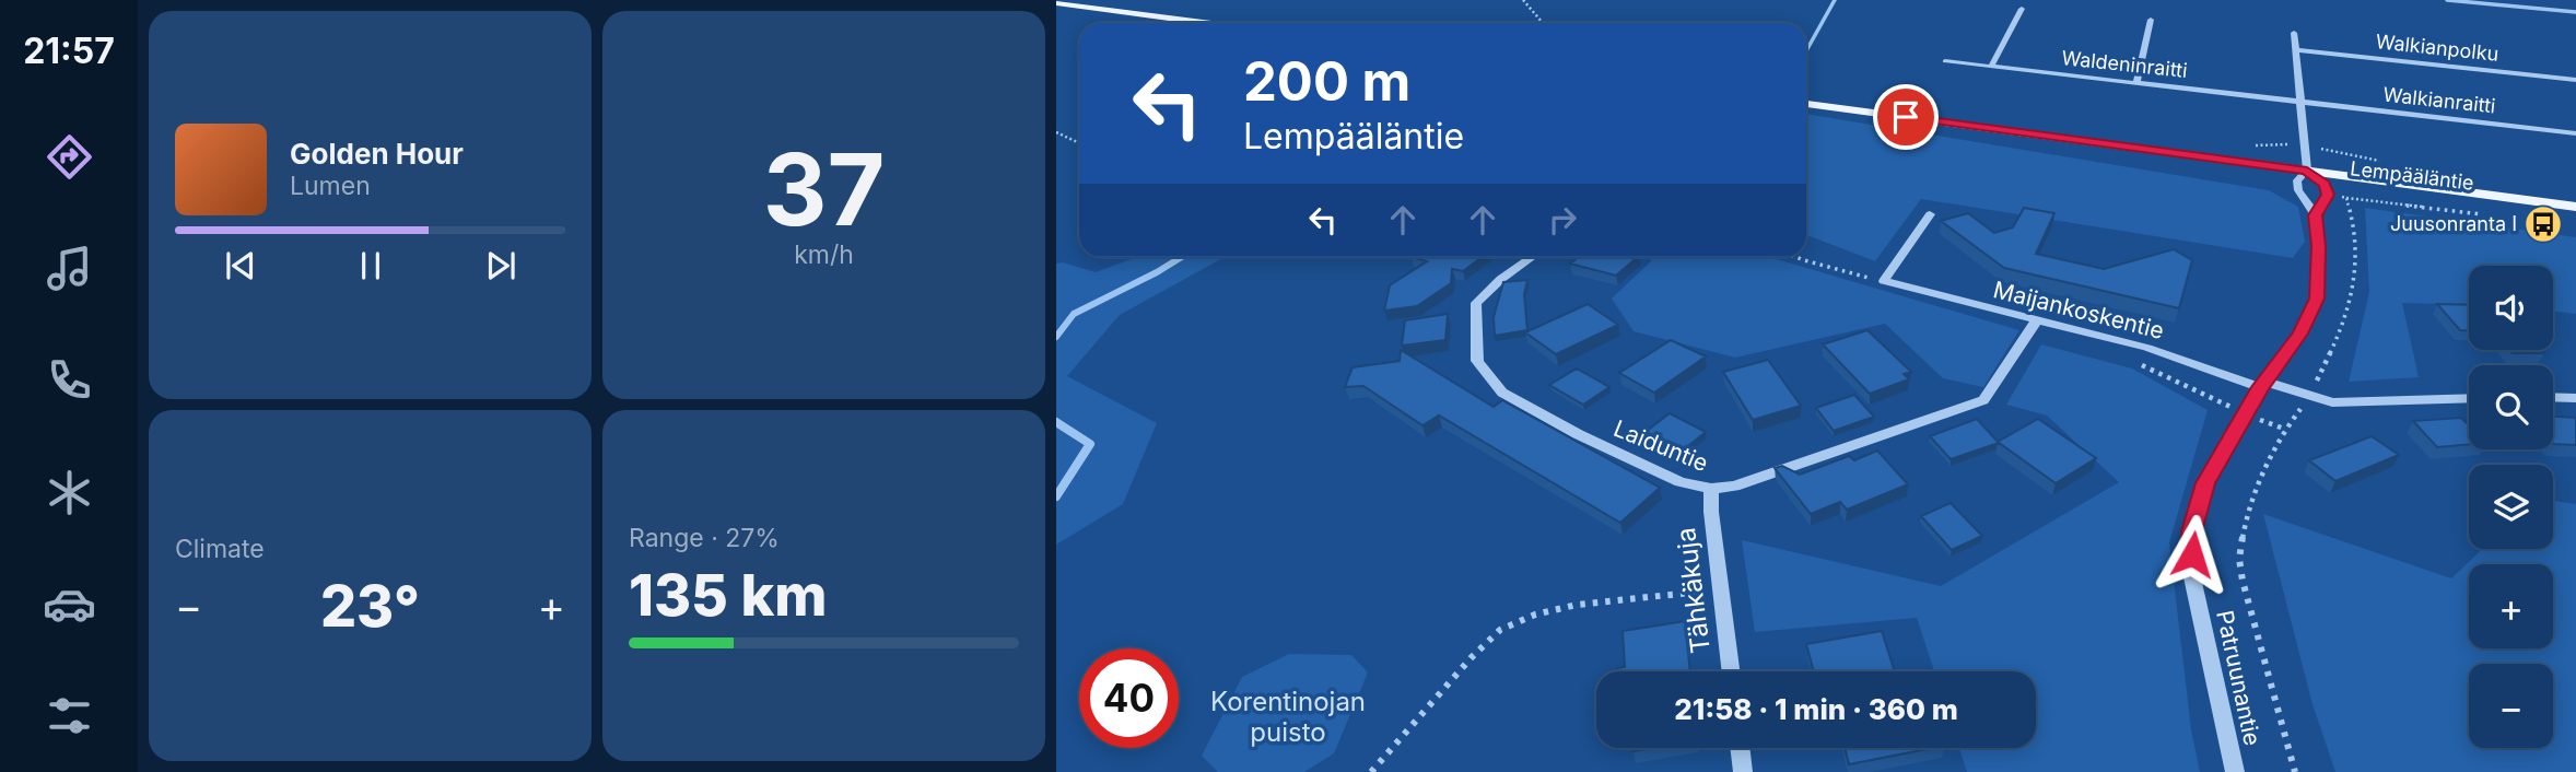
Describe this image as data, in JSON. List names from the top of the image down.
{
  "streets": {
    "main road": ["Lempääläntie"],
    "street": [
      "Walkianpolku",
      "Waldeninraitti",
      "Walkianraitti",
      "Maijankoskentie",
      "Laiduntie",
      "Tähkäkuja",
      "Patruunantie"
    ]
  },
  "crossings": [
    ["Waldeninraitti", "Walkianraitti"],
    ["Lempääläntie", "Patruunantie"],
    ["Maijankoskentie", "Laiduntie"],
    ["Maijankoskentie", "Patruunantie"],
    ["Laiduntie", "Tähkäkuja"]
  ],
  "parks": ["Korentinojan puisto"],
  "places": {
    "bus stop": ["Juusonranta I"]
  },
  "page": {
    "tabs": "21:57",
    "tile": [
      ["37", "km/h"],
      "Climate",
      ["Range · 27%", "135 km"]
    ],
    "turn": ["200 m", "Lempääläntie"],
    "song": ["Golden Hour", "Lumen"],
    "map_buttons": ["+", "−"],
    "heat": ["−", "23°", "+"],
    "limit": "40",
    "trip": "21:58 · 1 min · 360 m"
  }
}
